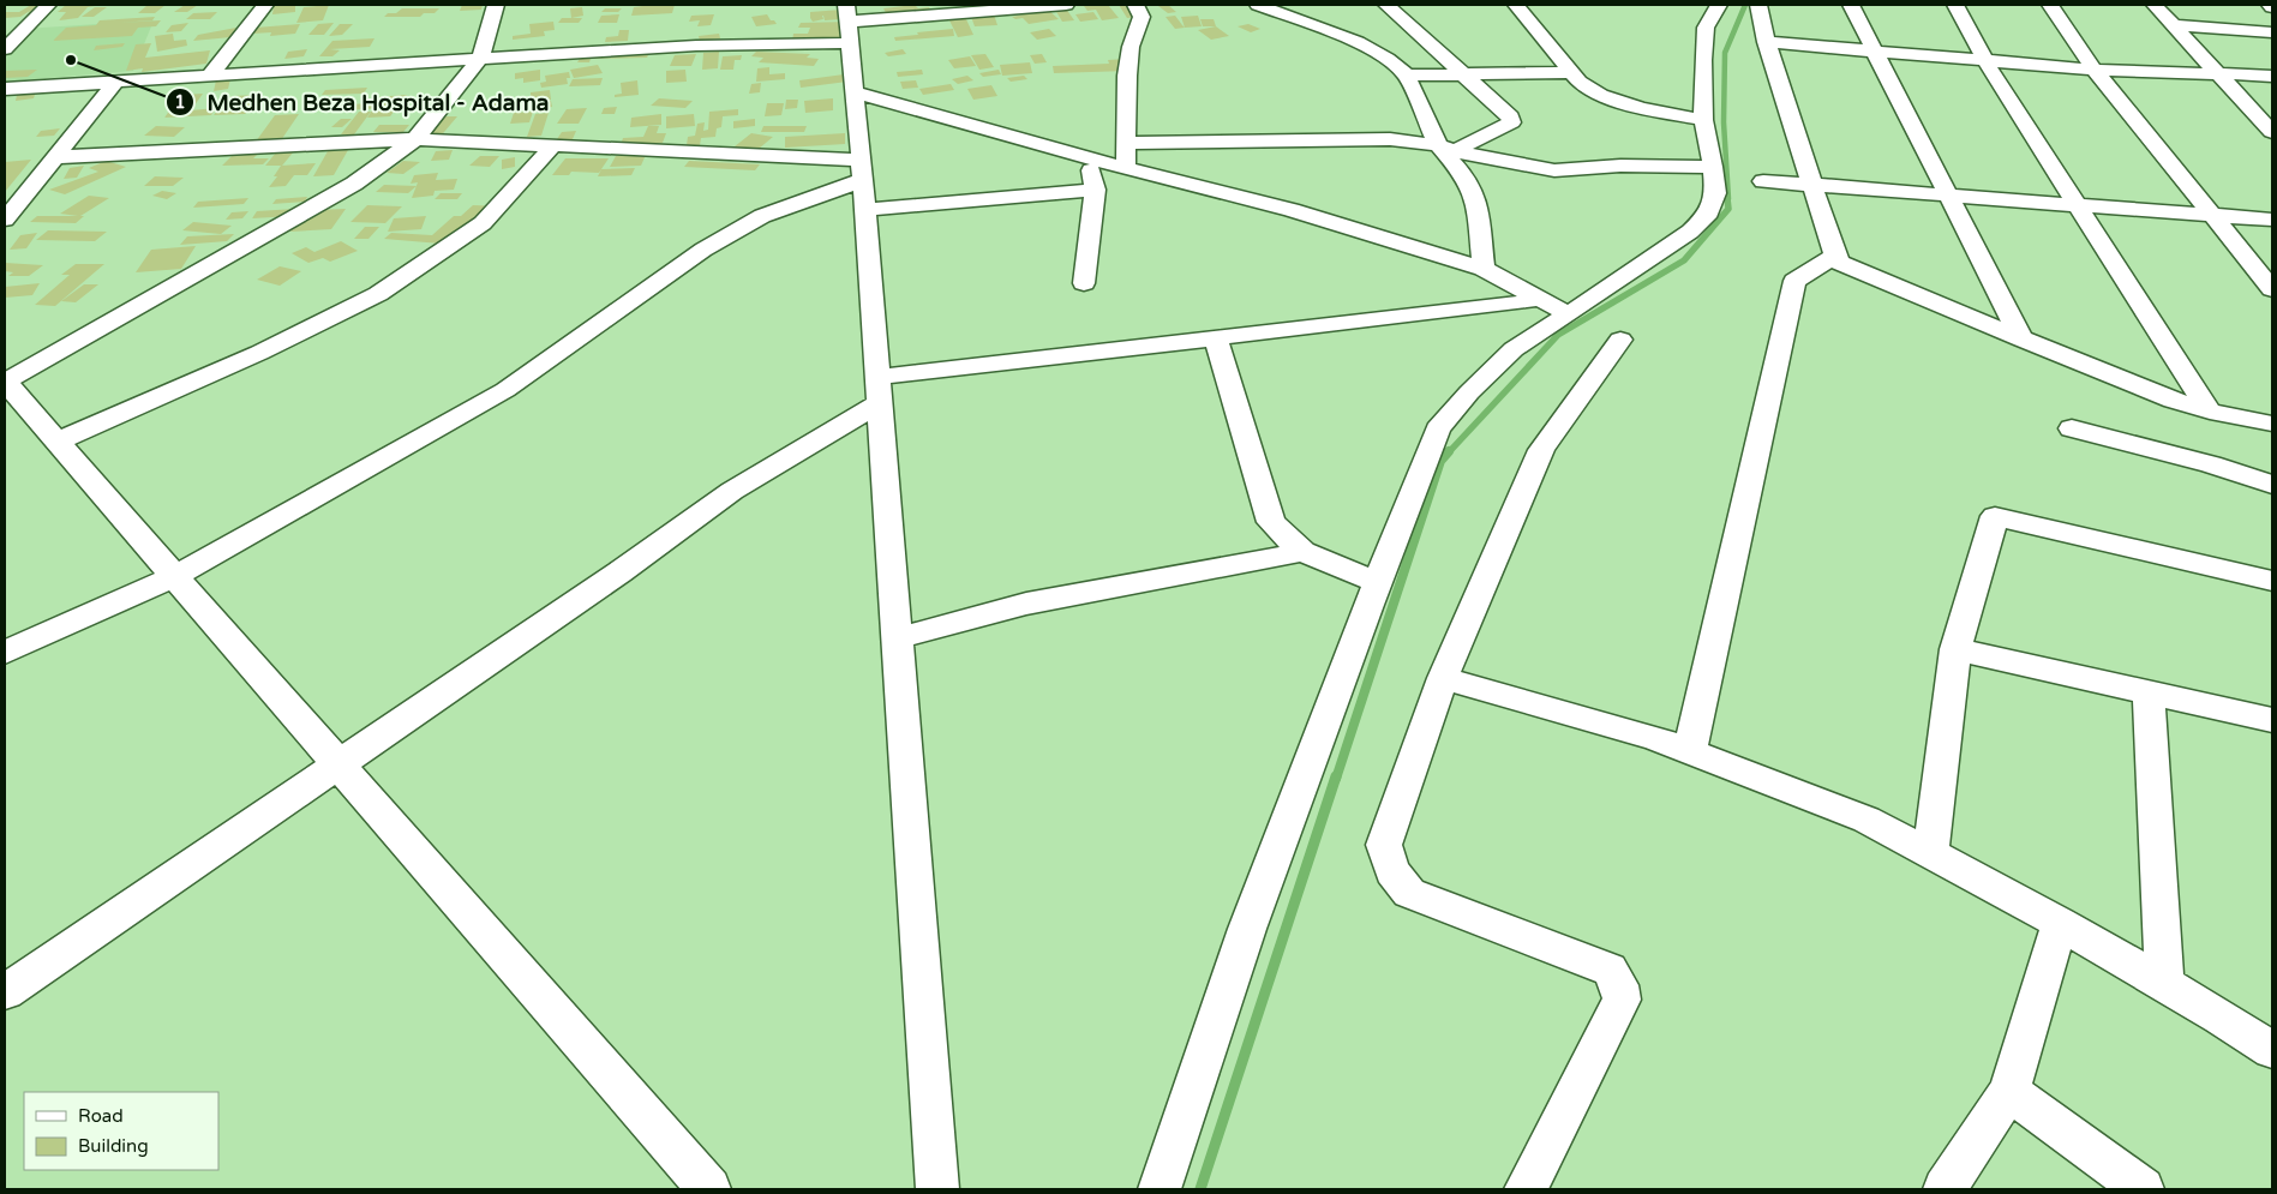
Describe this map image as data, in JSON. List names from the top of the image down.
{
  "places": ["Medhen Beza Hospital - Adama"],
  "legend": ["Road", "Building"]
}
